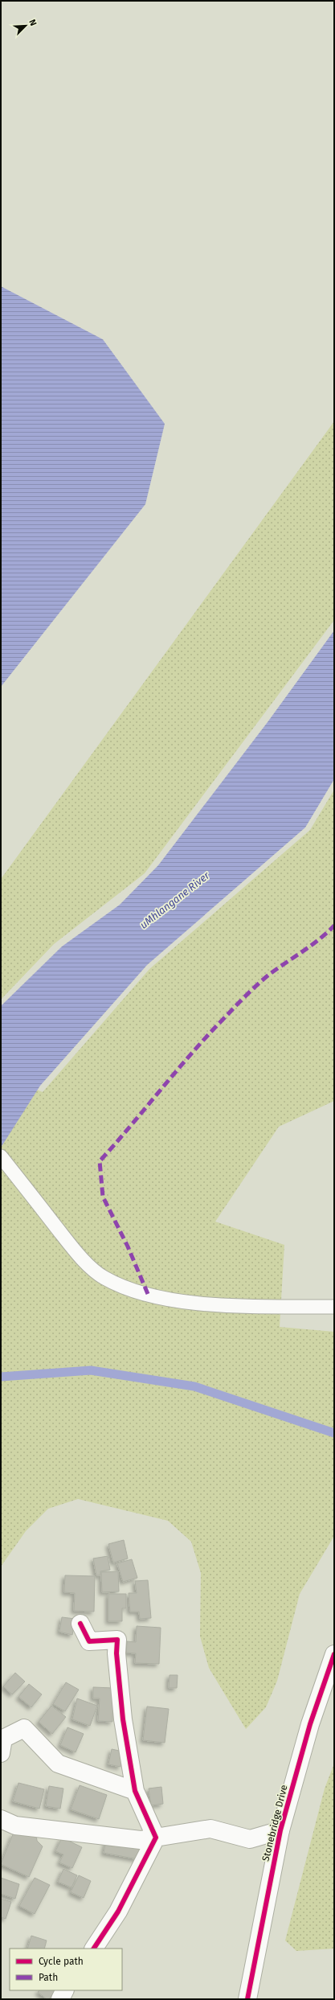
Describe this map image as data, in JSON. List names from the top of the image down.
{
  "streets": {
    "street": ["Stonebridge Drive"]
  },
  "water": ["uMhlangane River"],
  "legend": ["Cycle path", "Path"],
  "north": "top right"
}
